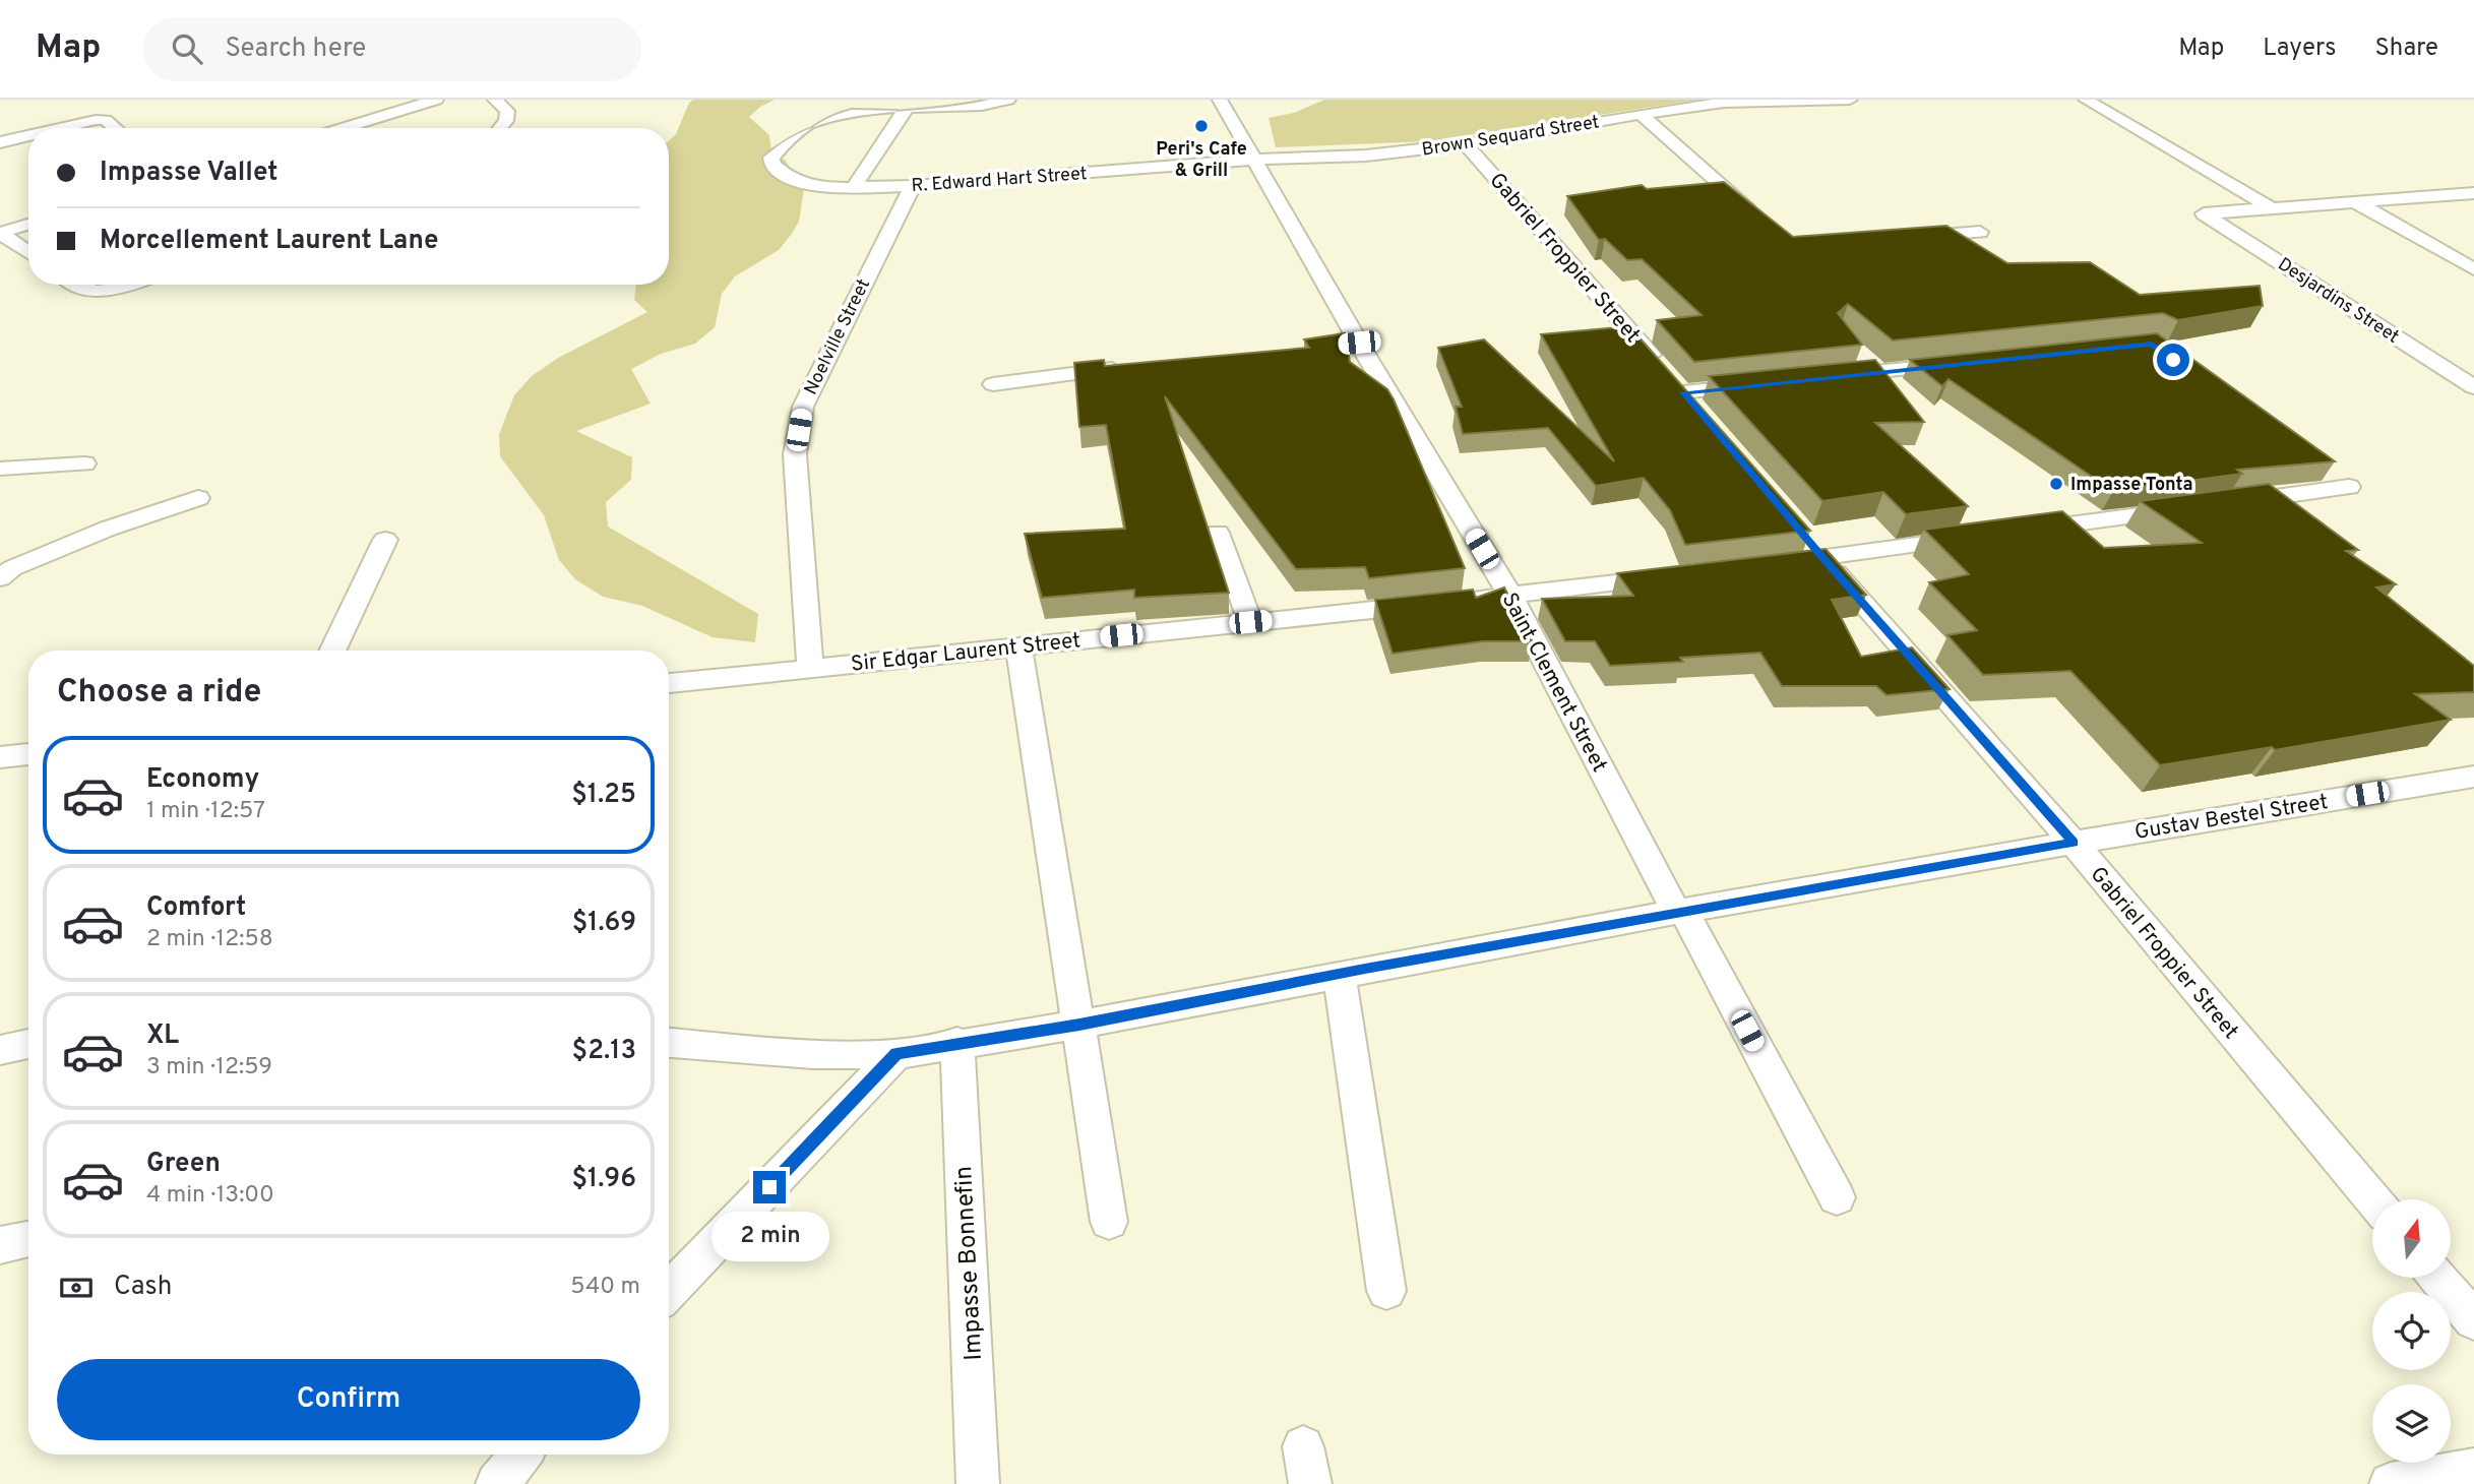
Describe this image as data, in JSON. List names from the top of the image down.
{
  "streets": {
    "street": [
      "Brown Sequard Street",
      "R. Edward Hart Street",
      "Gabriel Froppier Street",
      "Desjardins Street",
      "Noelville Street",
      "Sir Edgar Laurent Street",
      "Saint Clement Street",
      "Gustav Bestel Street",
      "Impasse Bonnefin"
    ]
  },
  "crossings": [
    ["Brown Sequard Street", "R. Edward Hart Street"],
    ["Brown Sequard Street", "Gabriel Froppier Street"],
    ["Brown Sequard Street", "Saint Clement Street"],
    ["R. Edward Hart Street", "Noelville Street"],
    ["R. Edward Hart Street", "Saint Clement Street"],
    ["Gabriel Froppier Street", "Gustav Bestel Street"],
    ["Noelville Street", "Sir Edgar Laurent Street"],
    ["Sir Edgar Laurent Street", "Saint Clement Street"],
    ["Saint Clement Street", "Gustav Bestel Street"],
    ["Gustav Bestel Street", "Impasse Bonnefin"]
  ],
  "places": ["Peri's Cafe & Grill", "Impasse Tonta"],
  "north": "top",
  "page": {
    "header": "Map",
    "search": "Search here",
    "nav": ["Map", "Layers", "Share"],
    "banner": ["Impasse Vallet", "Morcellement Laurent Lane"],
    "heading": "Choose a ride",
    "list": [
      {
        "name": "Economy",
        "note": "1 min · 12:57",
        "value": "$1.25"
      },
      {
        "name": "Comfort",
        "note": "2 min · 12:58",
        "value": "$1.69"
      },
      {
        "name": "XL",
        "note": "3 min · 12:59",
        "value": "$2.13"
      },
      {
        "name": "Green",
        "note": "4 min · 13:00",
        "value": "$1.96"
      }
    ],
    "bubble": "2 min",
    "pay": ["Cash", "540 m"],
    "buttons": "Confirm"
  }
}
